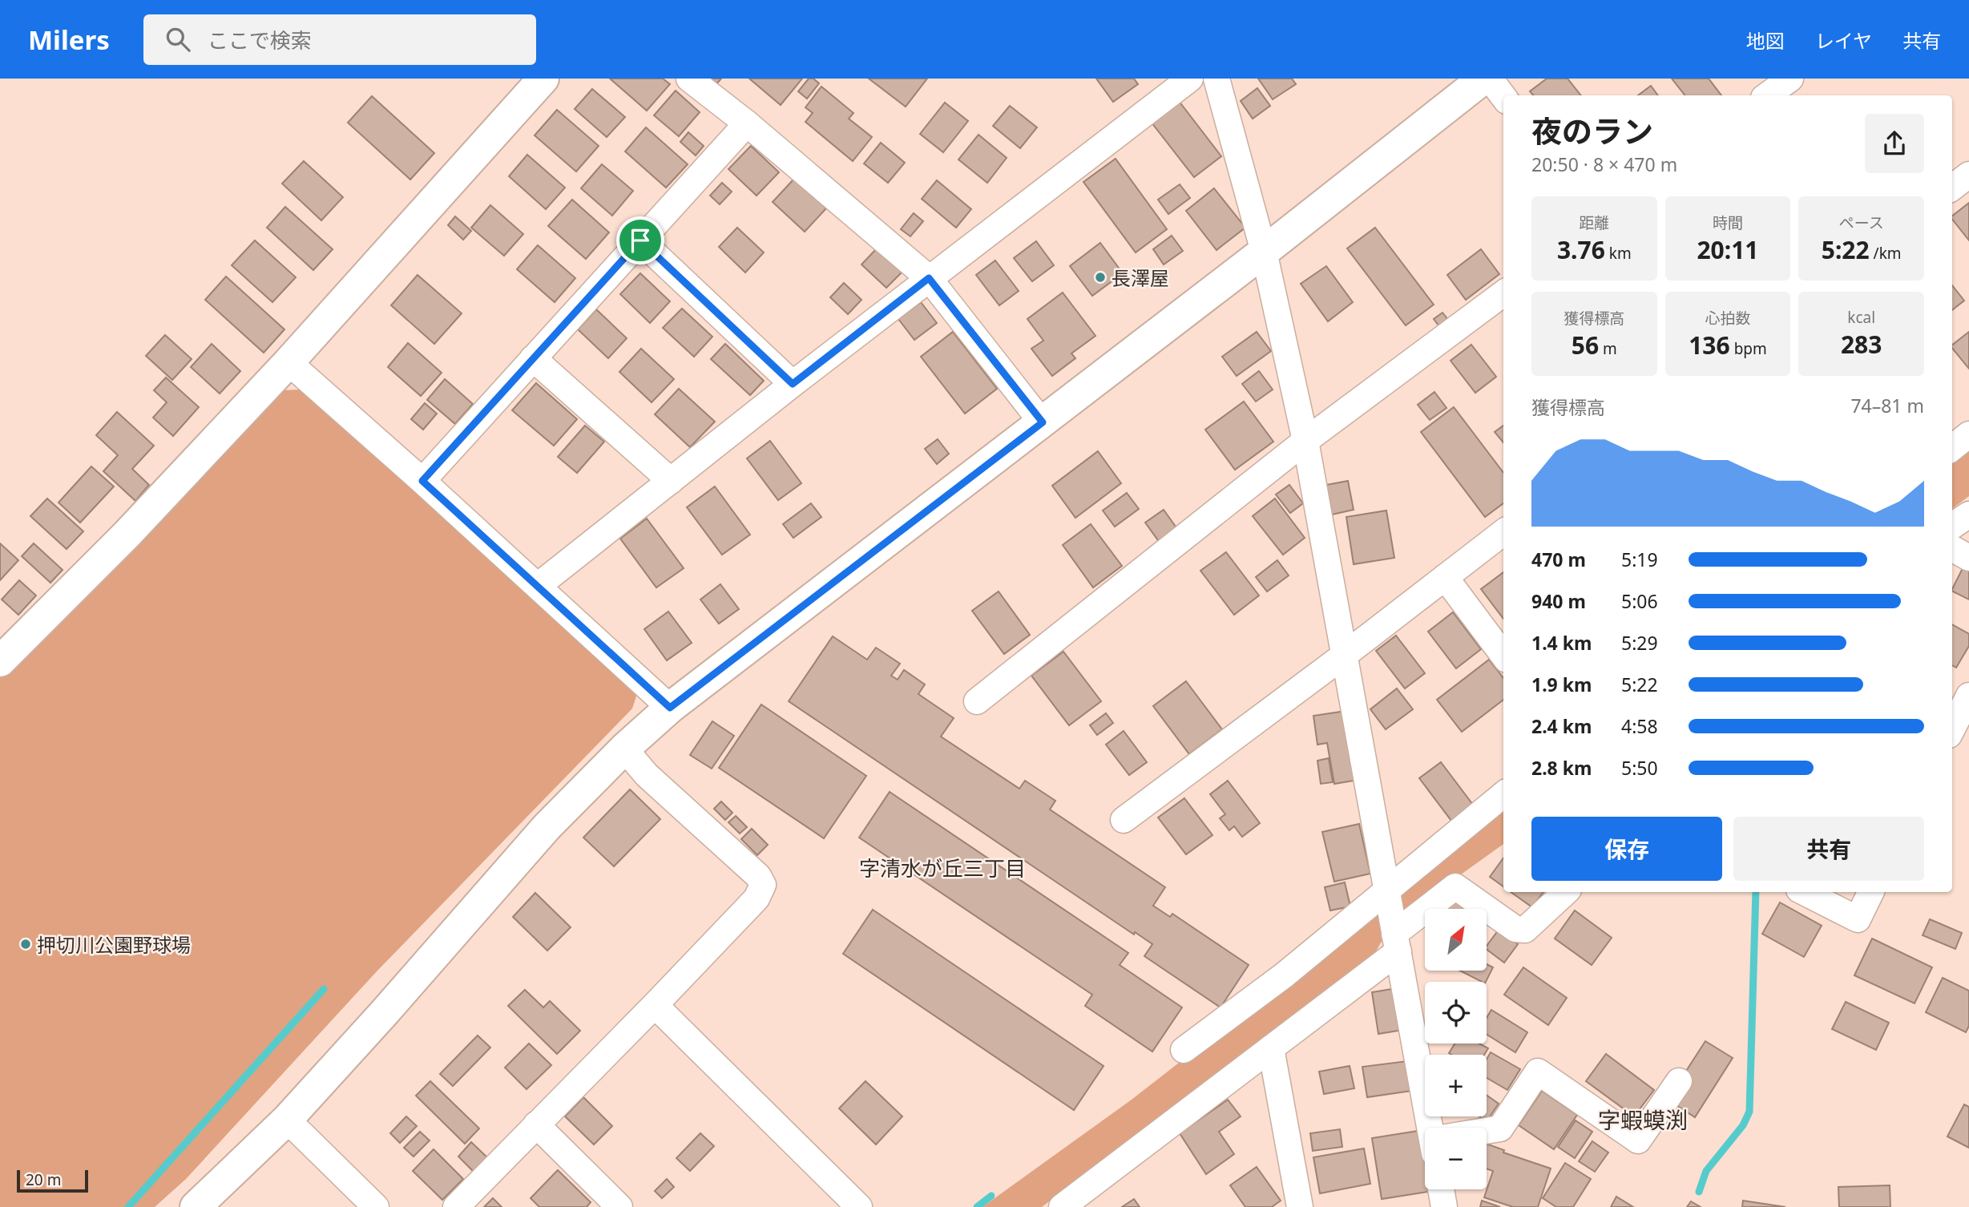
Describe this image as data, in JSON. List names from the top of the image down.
{
  "districts": ["字清水が丘三丁目", "字蝦蟆渕"],
  "places": ["長澤屋", "押切川公園野球場"],
  "scale_bar": "20 m",
  "north": "top right",
  "page": {
    "header": "Milers",
    "search": "ここで検索",
    "nav": ["地図", "レイヤ", "共有"],
    "heading": ["夜のラン", "20:50 · 8 × 470 m"],
    "stats": [
      ["距離", "3.76 km"],
      ["時間", "20:11"],
      ["ペース", "5:22 /km"],
      ["獲得標高", "56 m"],
      ["心拍数", "136 bpm"],
      ["kcal", "283"]
    ],
    "chart": ["獲得標高", "74–81 m"],
    "list": [
      {
        "name": "470 m",
        "note": "5:19"
      },
      {
        "name": "940 m",
        "note": "5:06"
      },
      {
        "name": "1.4 km",
        "note": "5:29"
      },
      {
        "name": "1.9 km",
        "note": "5:22"
      },
      {
        "name": "2.4 km",
        "note": "4:58"
      },
      {
        "name": "2.8 km",
        "note": "5:50"
      }
    ],
    "buttons": ["保存", "共有"],
    "map_buttons": ["+", "−"],
    "scale": "20 m"
  }
}
